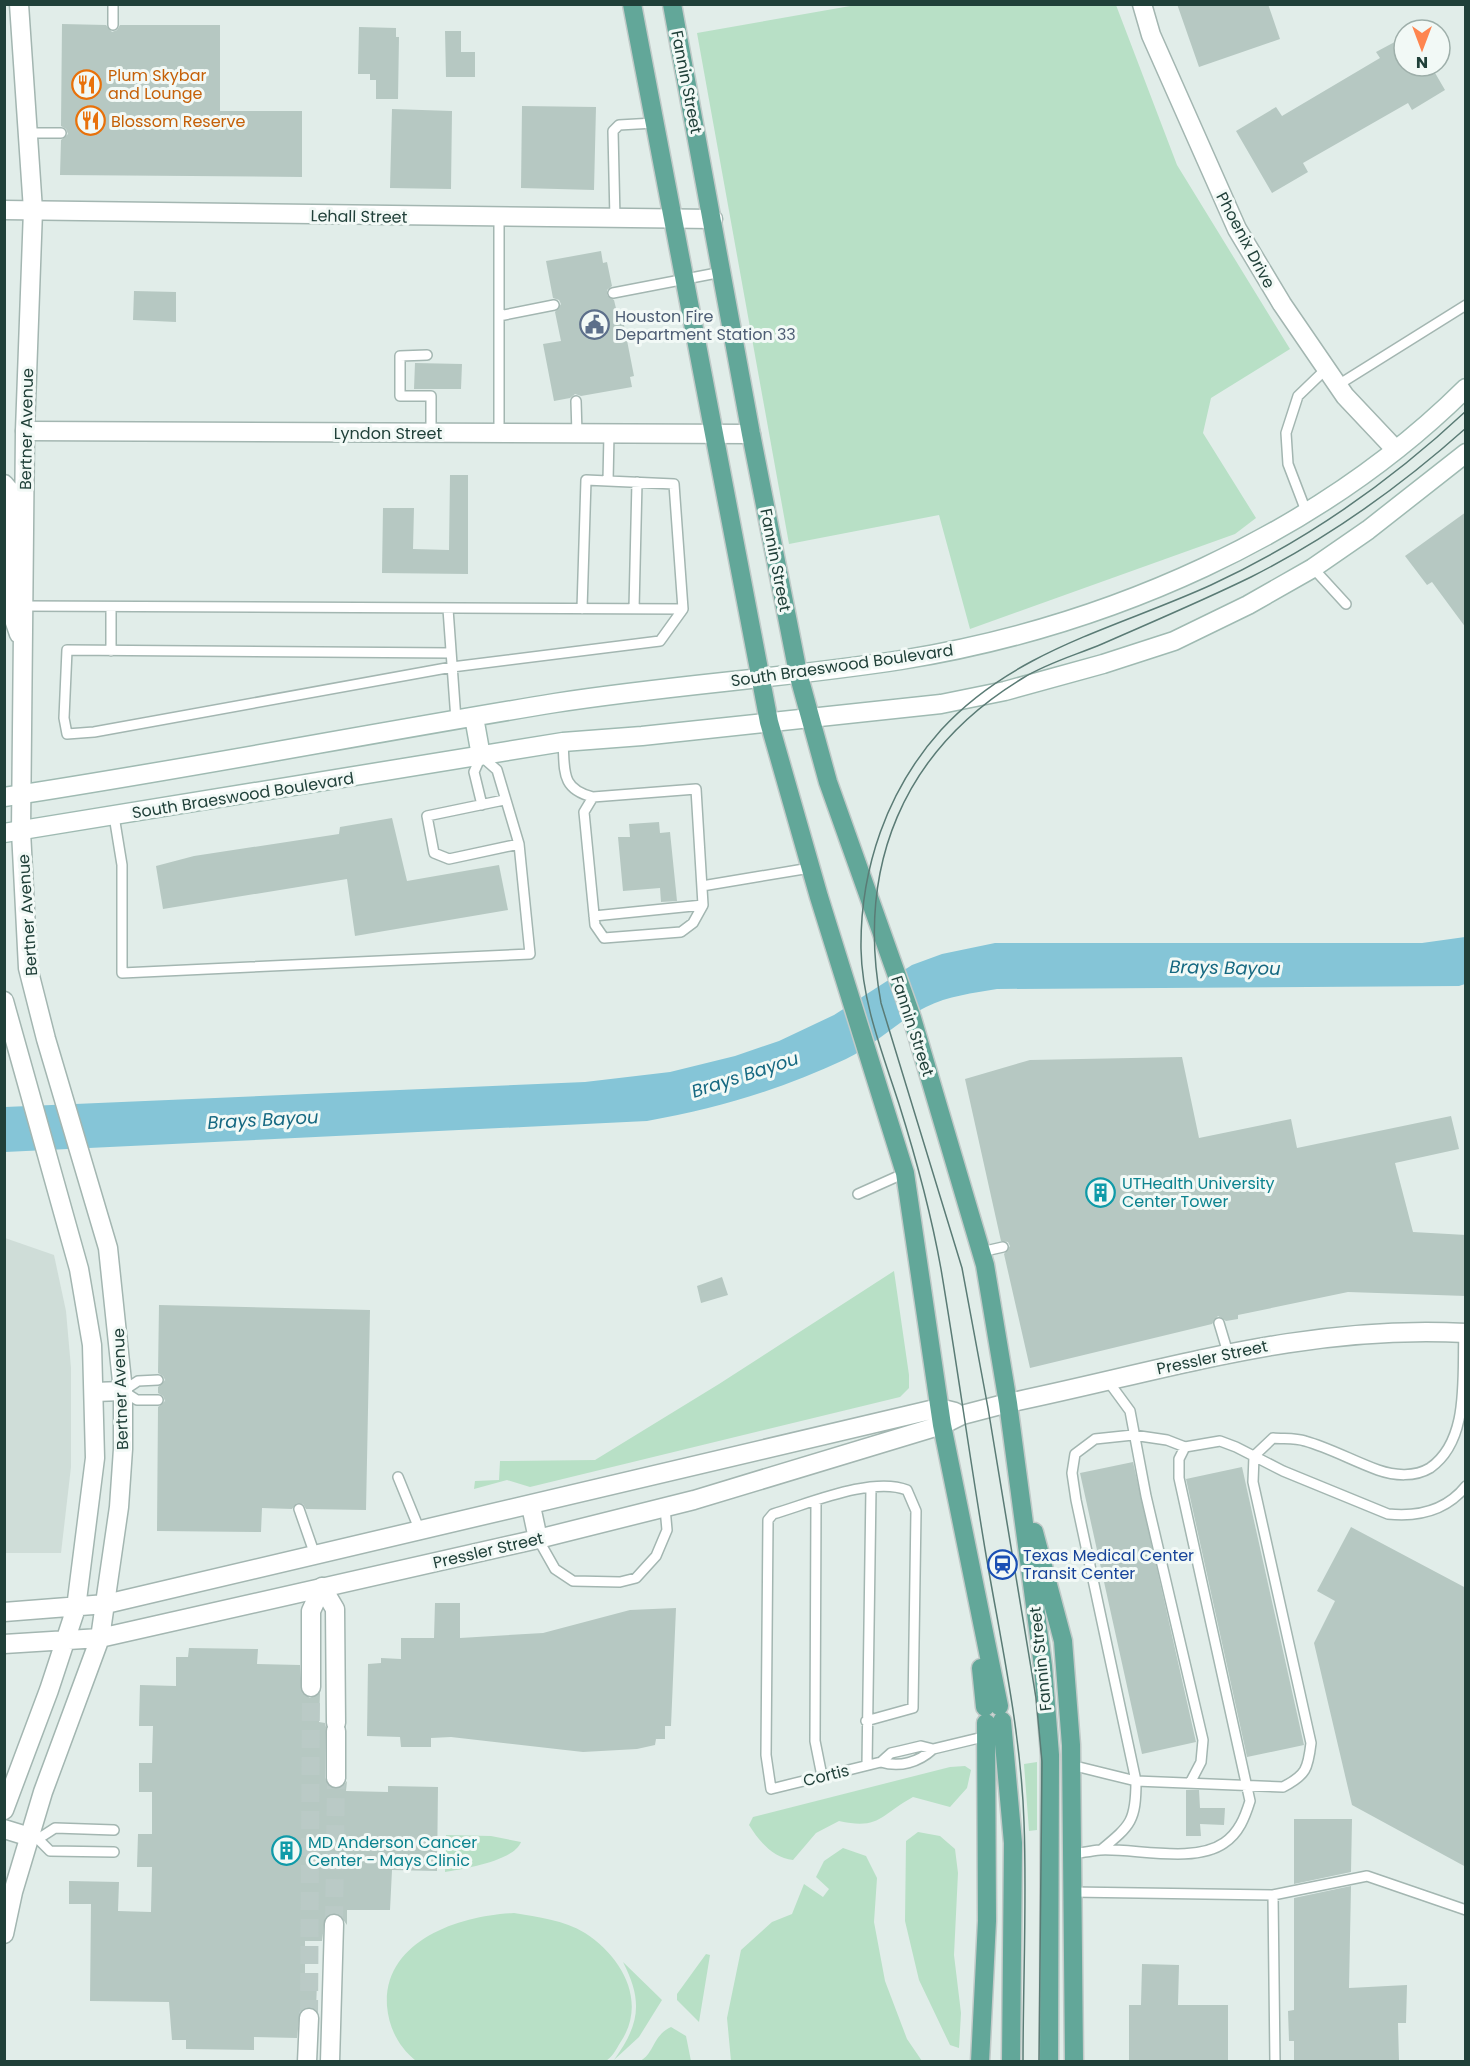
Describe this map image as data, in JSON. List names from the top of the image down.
{
  "streets": {
    "main road": ["Fannin Street"],
    "street": [
      "Lehall Street",
      "Phoenix Drive",
      "Bertner Avenue",
      "Lyndon Street",
      "South Braeswood Boulevard",
      "Pressler Street"
    ],
    "lane": ["Cortis"]
  },
  "crossings": [
    ["Fannin Street", "Lehall Street"],
    ["Fannin Street", "Lyndon Street"],
    ["Fannin Street", "South Braeswood Boulevard"],
    ["Fannin Street", "Pressler Street"],
    ["Lehall Street", "Bertner Avenue"],
    ["Phoenix Drive", "South Braeswood Boulevard"],
    ["Bertner Avenue", "Lyndon Street"],
    ["Bertner Avenue", "South Braeswood Boulevard"],
    ["Bertner Avenue", "Pressler Street"]
  ],
  "water": ["Brays Bayou"],
  "places": {
    "restaurant": ["Plum Skybar and Lounge", "Blossom Reserve"],
    "public building": ["Houston Fire Department Station 33"],
    "building": ["UTHealth University Center Tower", "MD Anderson Cancer Center - Mays Clinic"],
    "station": ["Texas Medical Center Transit Center"]
  },
  "north": "bottom"
}
